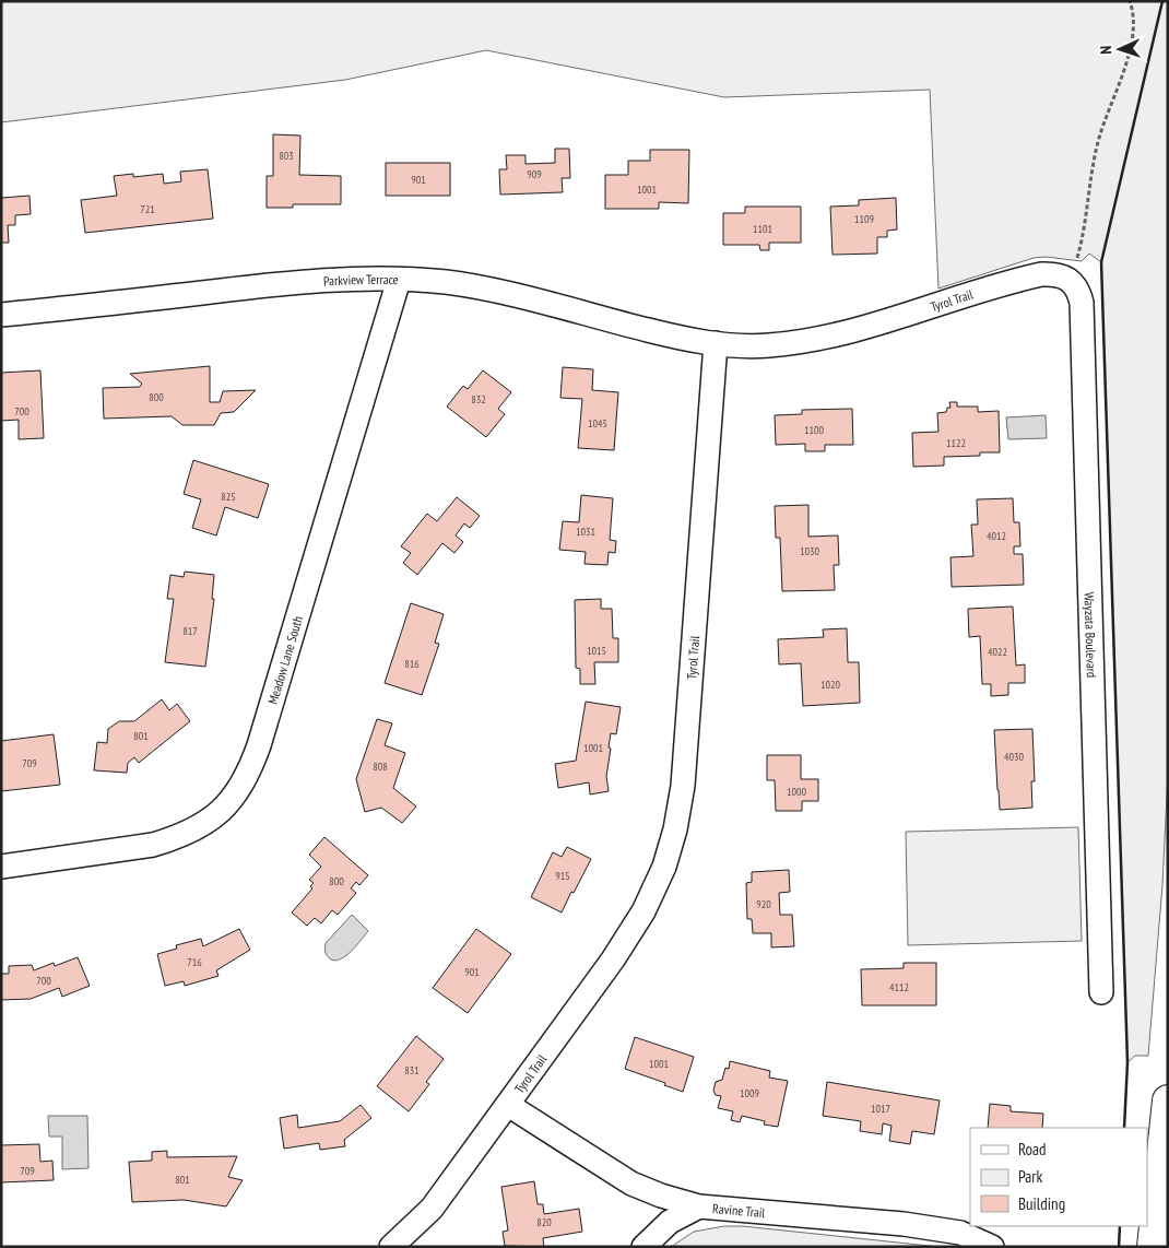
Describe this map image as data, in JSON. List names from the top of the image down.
{
  "streets": {
    "street": [
      "Parkview Terrace",
      "Tyrol Trail",
      "Wayzata Boulevard",
      "Meadow Lane South",
      "Ravine Trail"
    ]
  },
  "crossings": [
    ["Parkview Terrace", "Tyrol Trail"],
    ["Parkview Terrace", "Meadow Lane South"],
    ["Tyrol Trail", "Wayzata Boulevard"],
    ["Tyrol Trail", "Ravine Trail"]
  ],
  "house_numbers": [
    "803",
    "909",
    "901",
    "1001",
    "721",
    "1109",
    "1101",
    "800",
    "832",
    "700",
    "1045",
    "1100",
    "1122",
    "825",
    "1031",
    "4012",
    "1030",
    "817",
    "1015",
    "4022",
    "816",
    "1020",
    "801",
    "1001",
    "4030",
    "709",
    "808",
    "1000",
    "915",
    "800",
    "920",
    "716",
    "901",
    "700",
    "4112",
    "1001",
    "831",
    "1009",
    "1017",
    "709",
    "801",
    "820"
  ],
  "legend": ["Road", "Park", "Building"],
  "north": "left"
}
